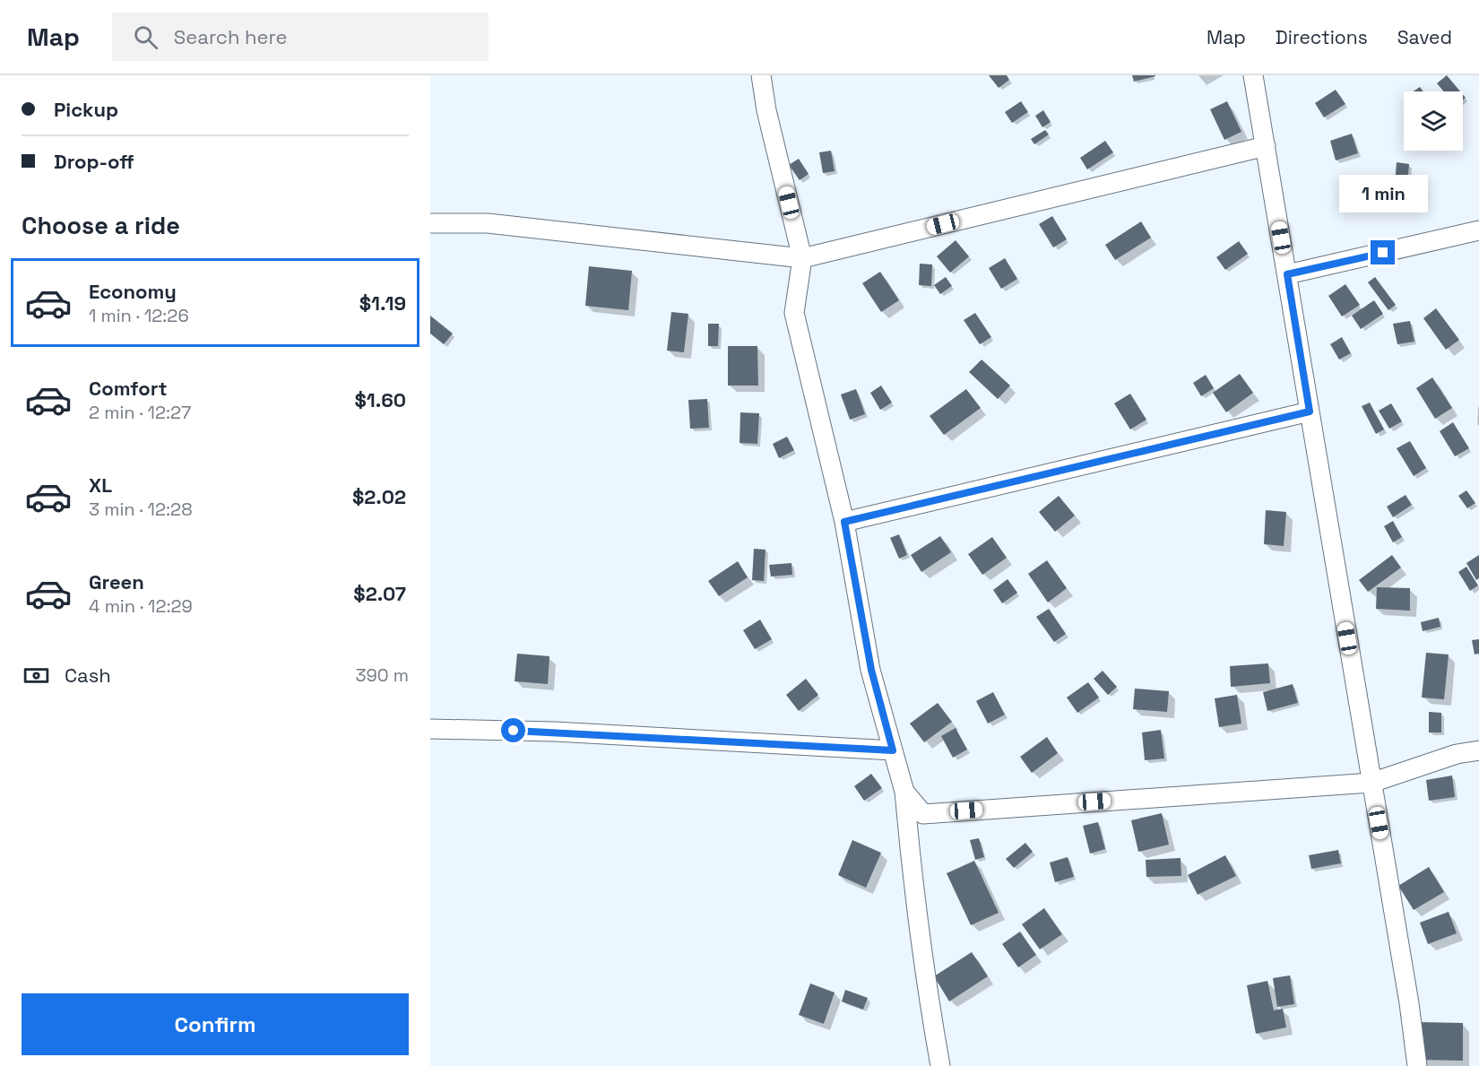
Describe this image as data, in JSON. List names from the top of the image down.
{
  "page": {
    "header": "Map",
    "search": "Search here",
    "nav": ["Map", "Directions", "Saved"],
    "banner": ["Pickup", "Drop-off"],
    "bubble": "1 min",
    "heading": "Choose a ride",
    "list": [
      {
        "name": "Economy",
        "note": "1 min · 12:26",
        "value": "$1.19"
      },
      {
        "name": "Comfort",
        "note": "2 min · 12:27",
        "value": "$1.60"
      },
      {
        "name": "XL",
        "note": "3 min · 12:28",
        "value": "$2.02"
      },
      {
        "name": "Green",
        "note": "4 min · 12:29",
        "value": "$2.07"
      }
    ],
    "pay": ["Cash", "390 m"],
    "buttons": "Confirm"
  }
}
